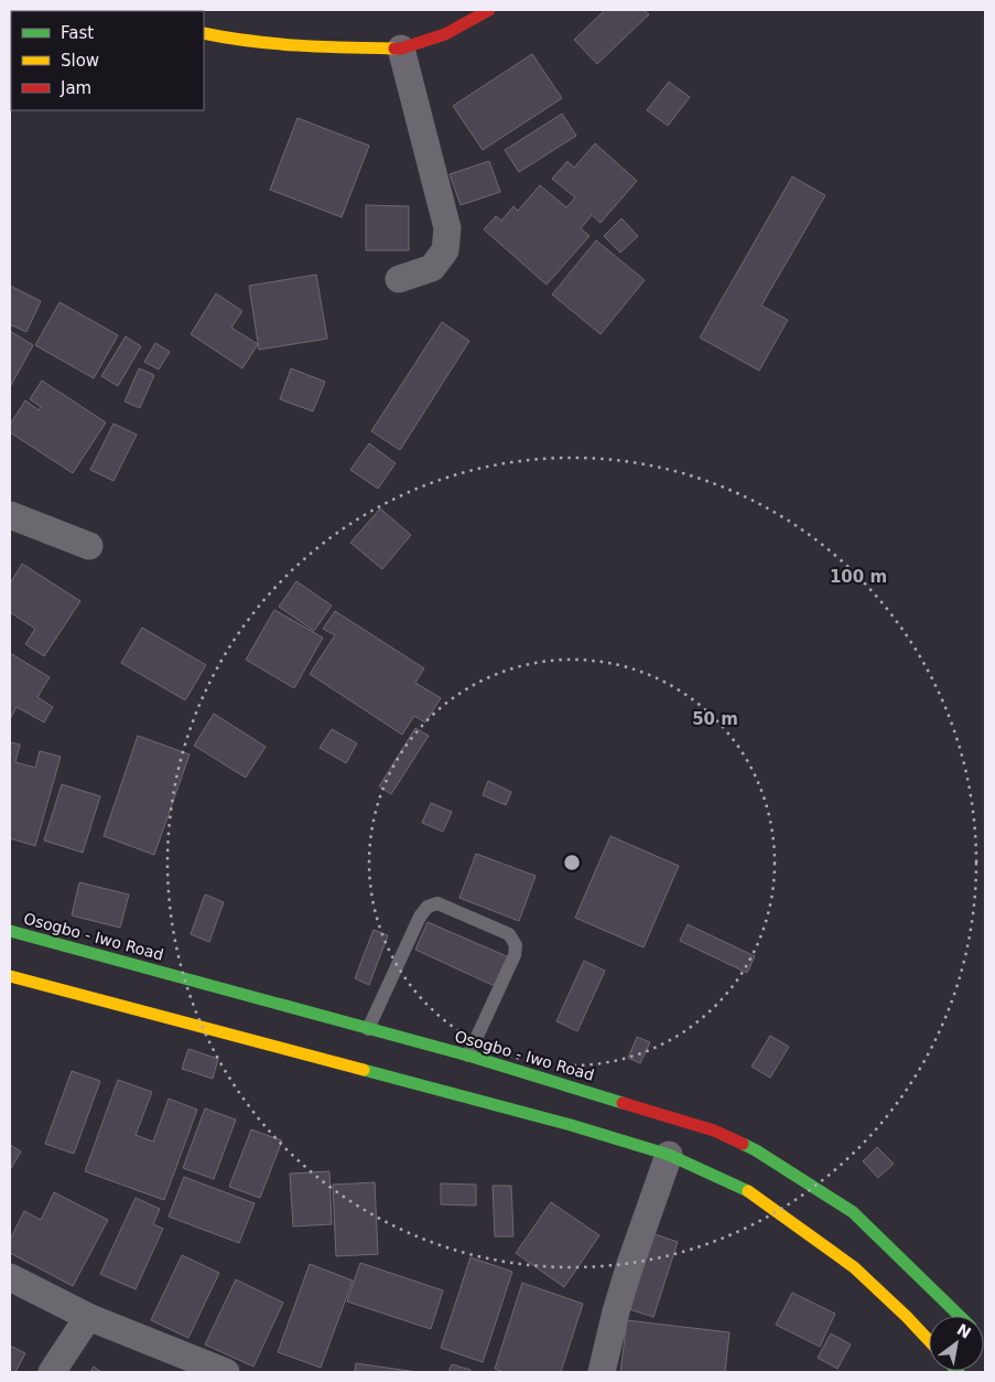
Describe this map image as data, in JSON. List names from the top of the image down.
{
  "streets": {
    "main road": ["Osogbo - Iwo Road"]
  },
  "legend": ["Fast", "Slow", "Jam"],
  "north": "top right",
  "rings": ["100 m", "50 m"]
}
